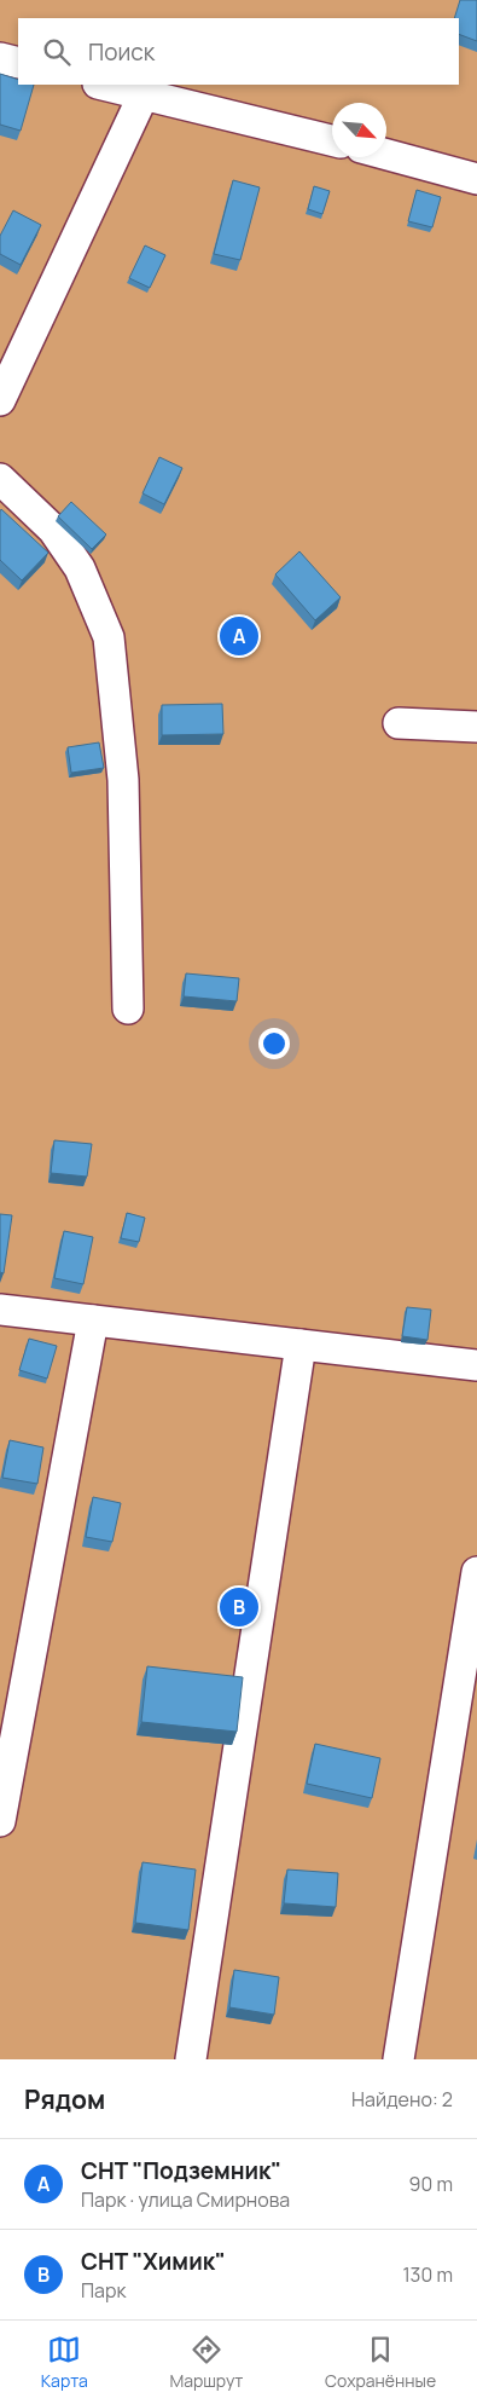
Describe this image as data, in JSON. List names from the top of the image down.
{
  "north": "bottom right",
  "page": {
    "search": "Поиск",
    "pins": ["A", "B"],
    "heading": ["Рядом", "Найдено: 2"],
    "list": [
      {
        "mark": "A",
        "name": "СНТ \"Подземник\"",
        "note": "Парк · улица Смирнова",
        "value": "90 m"
      },
      {
        "mark": "B",
        "name": "СНТ \"Химик\"",
        "note": "Парк",
        "value": "130 m"
      }
    ],
    "nav": ["Карта", "Маршрут", "Сохранённые"]
  }
}
